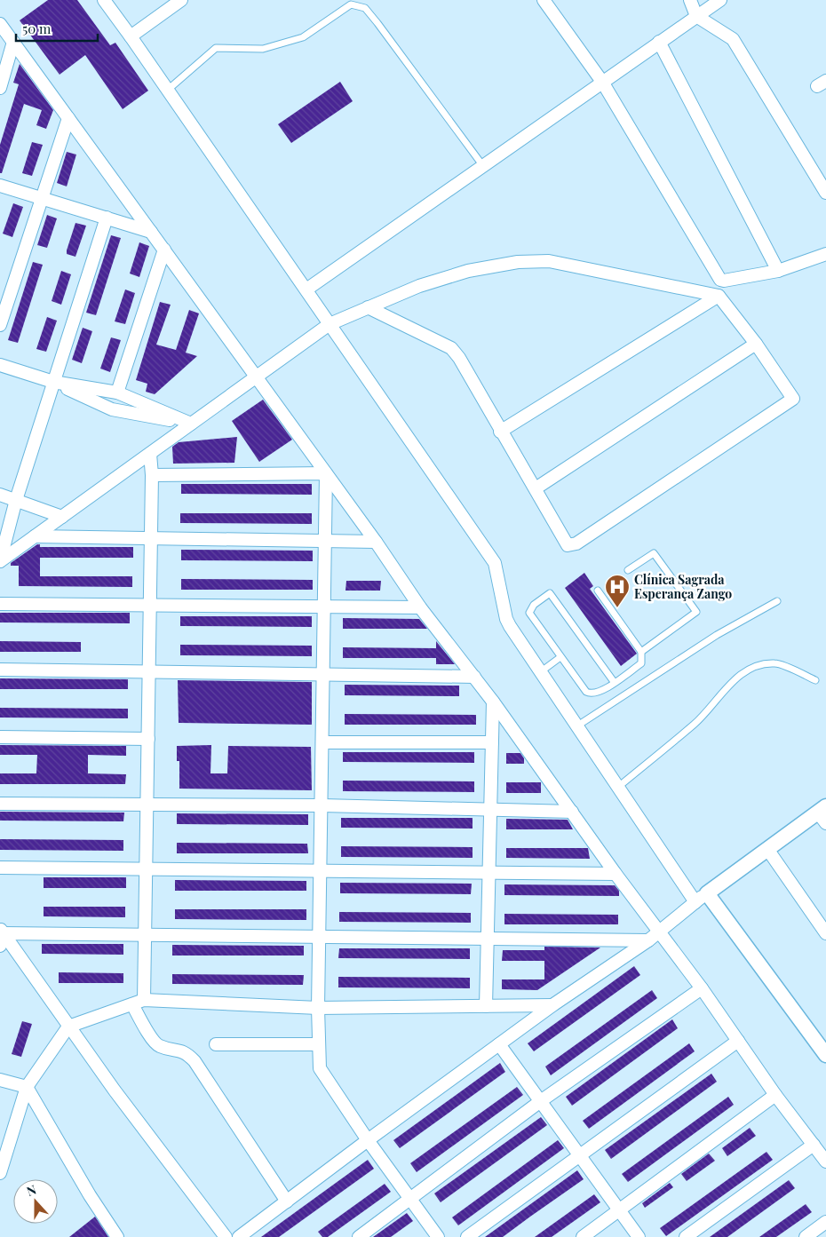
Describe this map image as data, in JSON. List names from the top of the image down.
{
  "places": {
    "hospital": ["Clínica Sagrada Esperança Zango"]
  },
  "scale_bar": "50 m",
  "north": "top"
}
